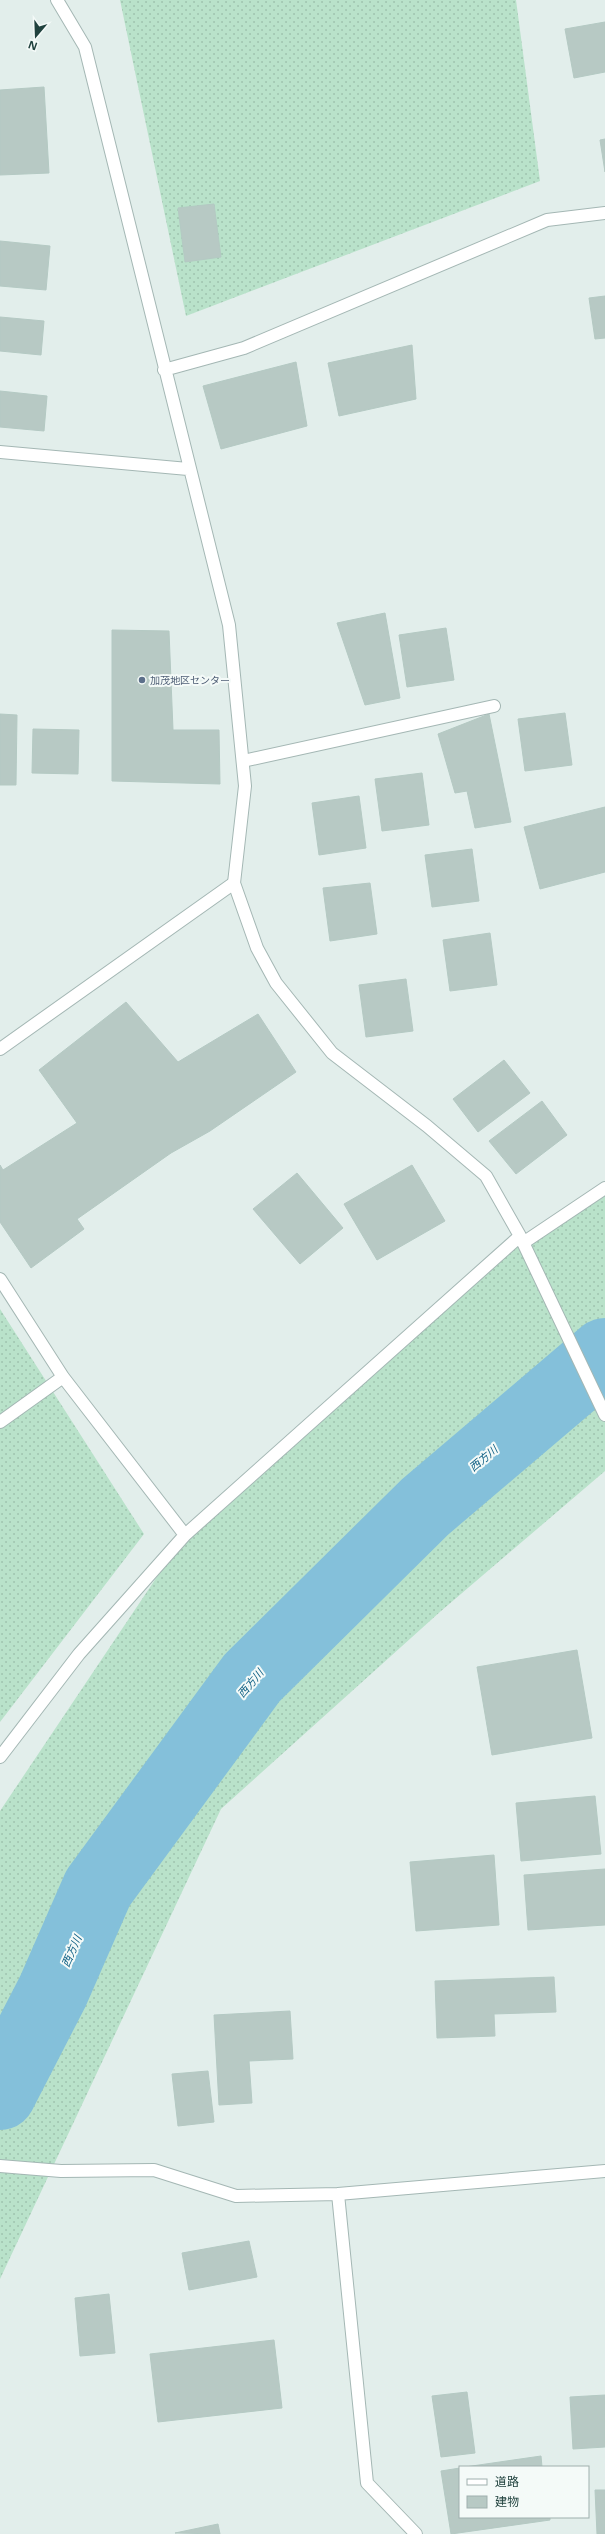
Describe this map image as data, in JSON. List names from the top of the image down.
{
  "water": ["西方川"],
  "places": ["加茂地区センター"],
  "legend": ["道路", "建物"],
  "north": "bottom"
}
